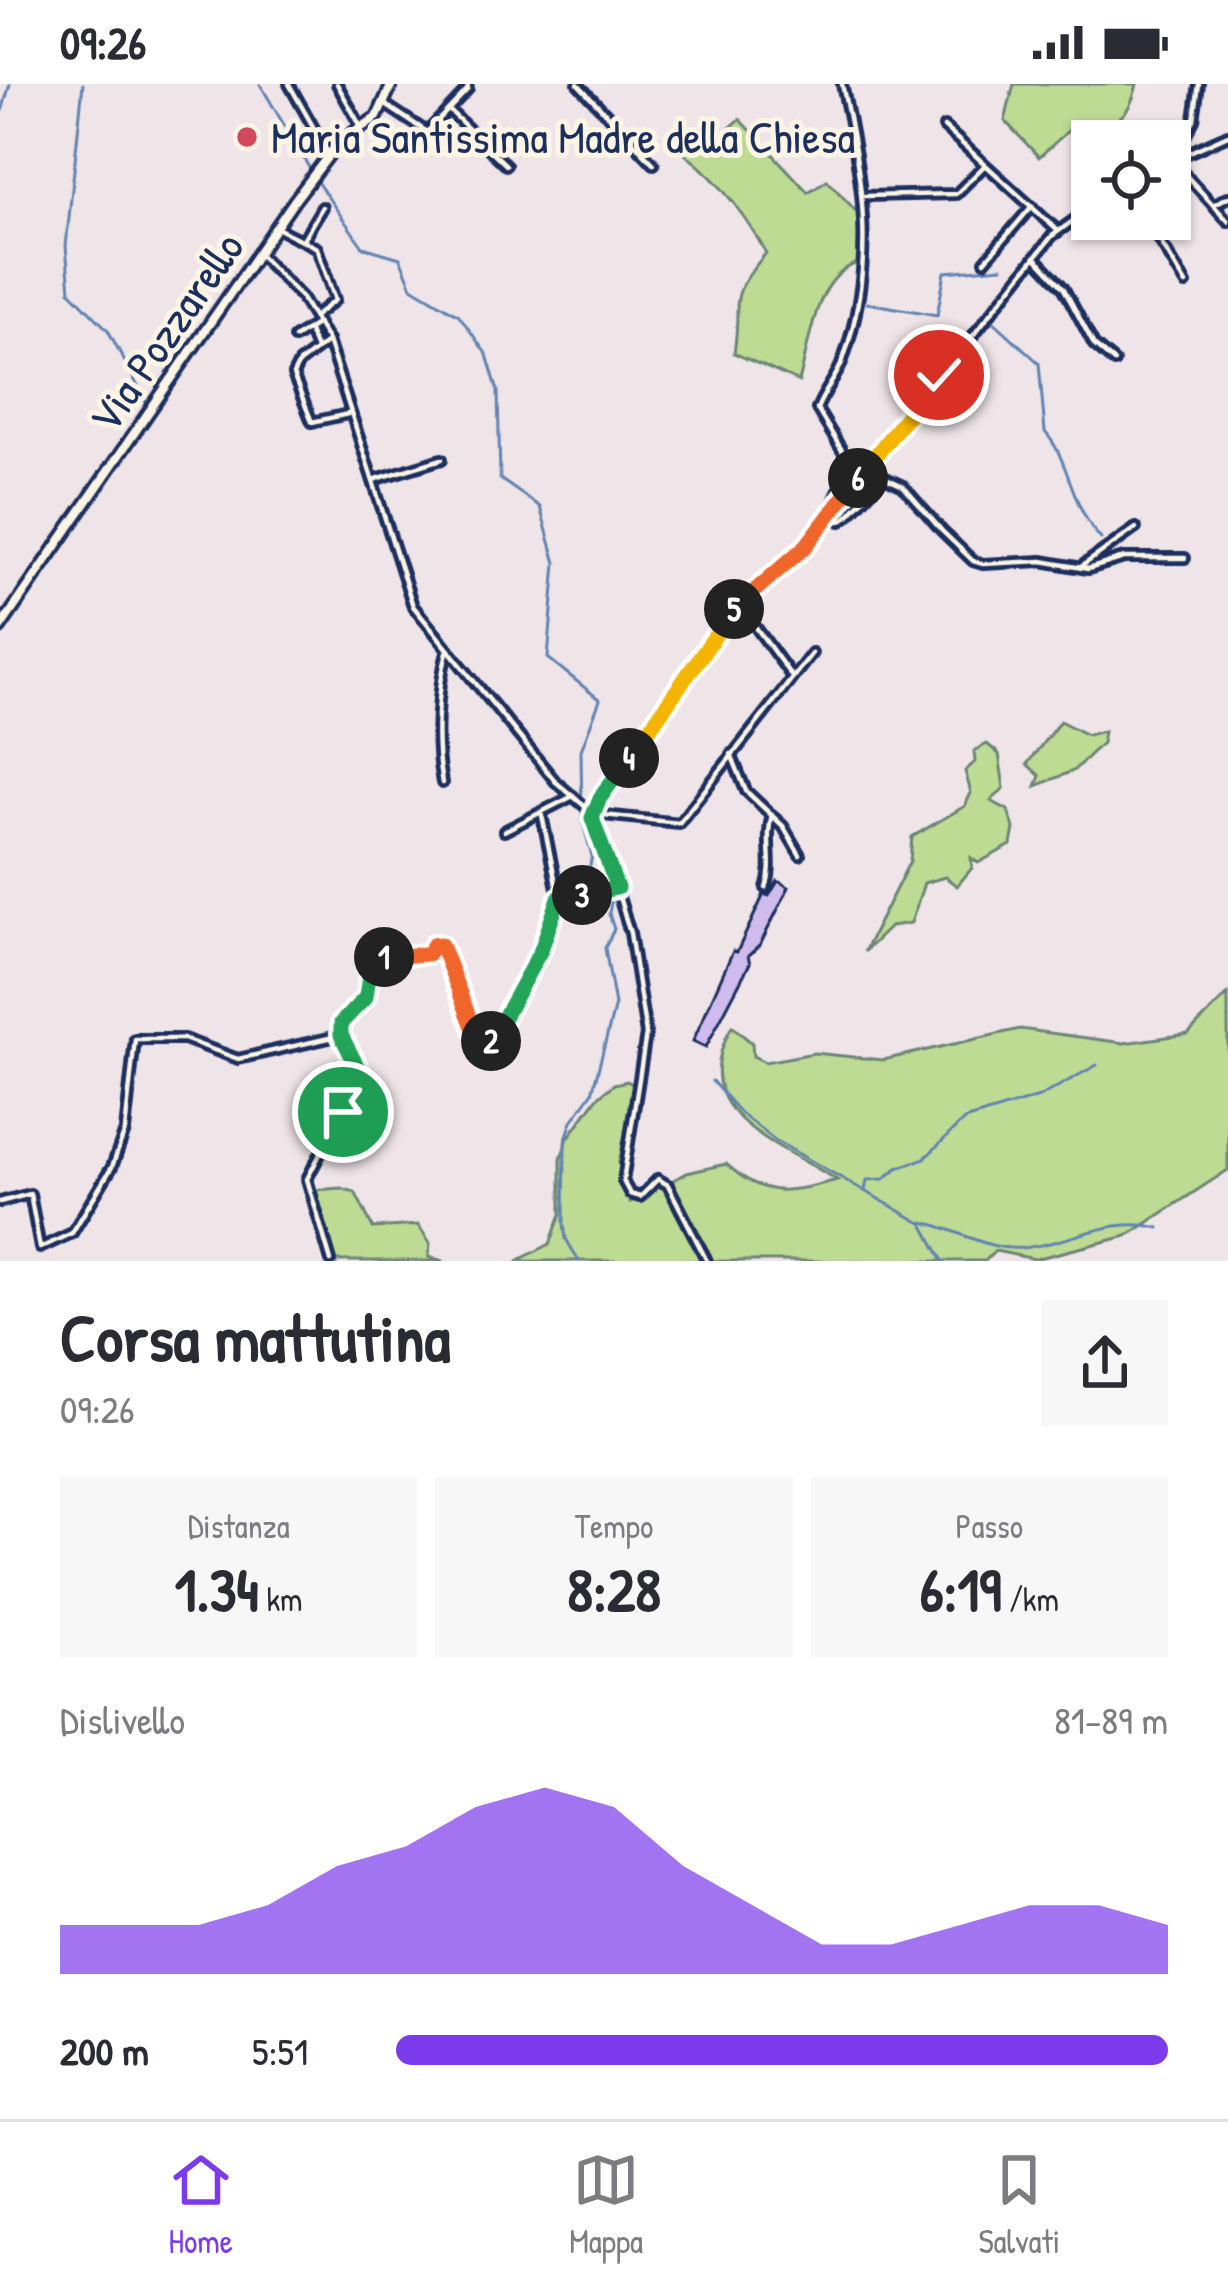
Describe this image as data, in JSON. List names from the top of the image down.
{
  "streets": {
    "street": ["Via Pozzarello"]
  },
  "places": ["Maria Santissima Madre della Chiesa"],
  "page": {
    "status": "09:26",
    "pins": [
      "6",
      "5",
      "4",
      "3",
      "1",
      "2"
    ],
    "heading": ["Corsa mattutina", "09:26"],
    "stats": [
      ["Distanza", "1.34 km"],
      ["Tempo", "8:28"],
      ["Passo", "6:19 /km"]
    ],
    "chart": ["Dislivello", "81–89 m"],
    "list": [
      {
        "name": "200 m",
        "note": "5:51"
      }
    ],
    "tabs": ["Home", "Mappa", "Salvati"]
  }
}
